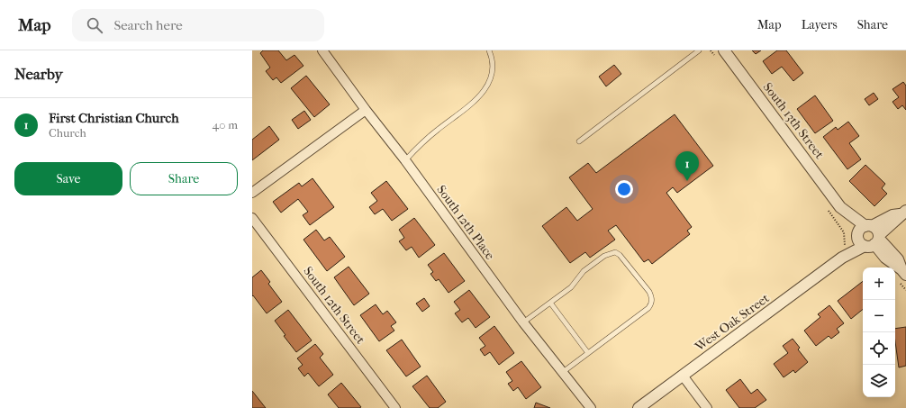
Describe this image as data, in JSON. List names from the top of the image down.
{
  "streets": {
    "street": [
      "South 13th Street",
      "South 12th Place",
      "South 12th Street",
      "West Oak Street"
    ]
  },
  "crossings": [
    ["South 13th Street", "West Oak Street"]
  ],
  "page": {
    "header": "Map",
    "search": "Search here",
    "nav": ["Map", "Layers", "Share"],
    "heading": "Nearby",
    "list": [
      {
        "mark": "1",
        "name": "First Christian Church",
        "note": "Church",
        "value": "40 m"
      }
    ],
    "buttons": ["Save", "Share"],
    "pins": "1",
    "map_buttons": ["+", "−"]
  }
}
